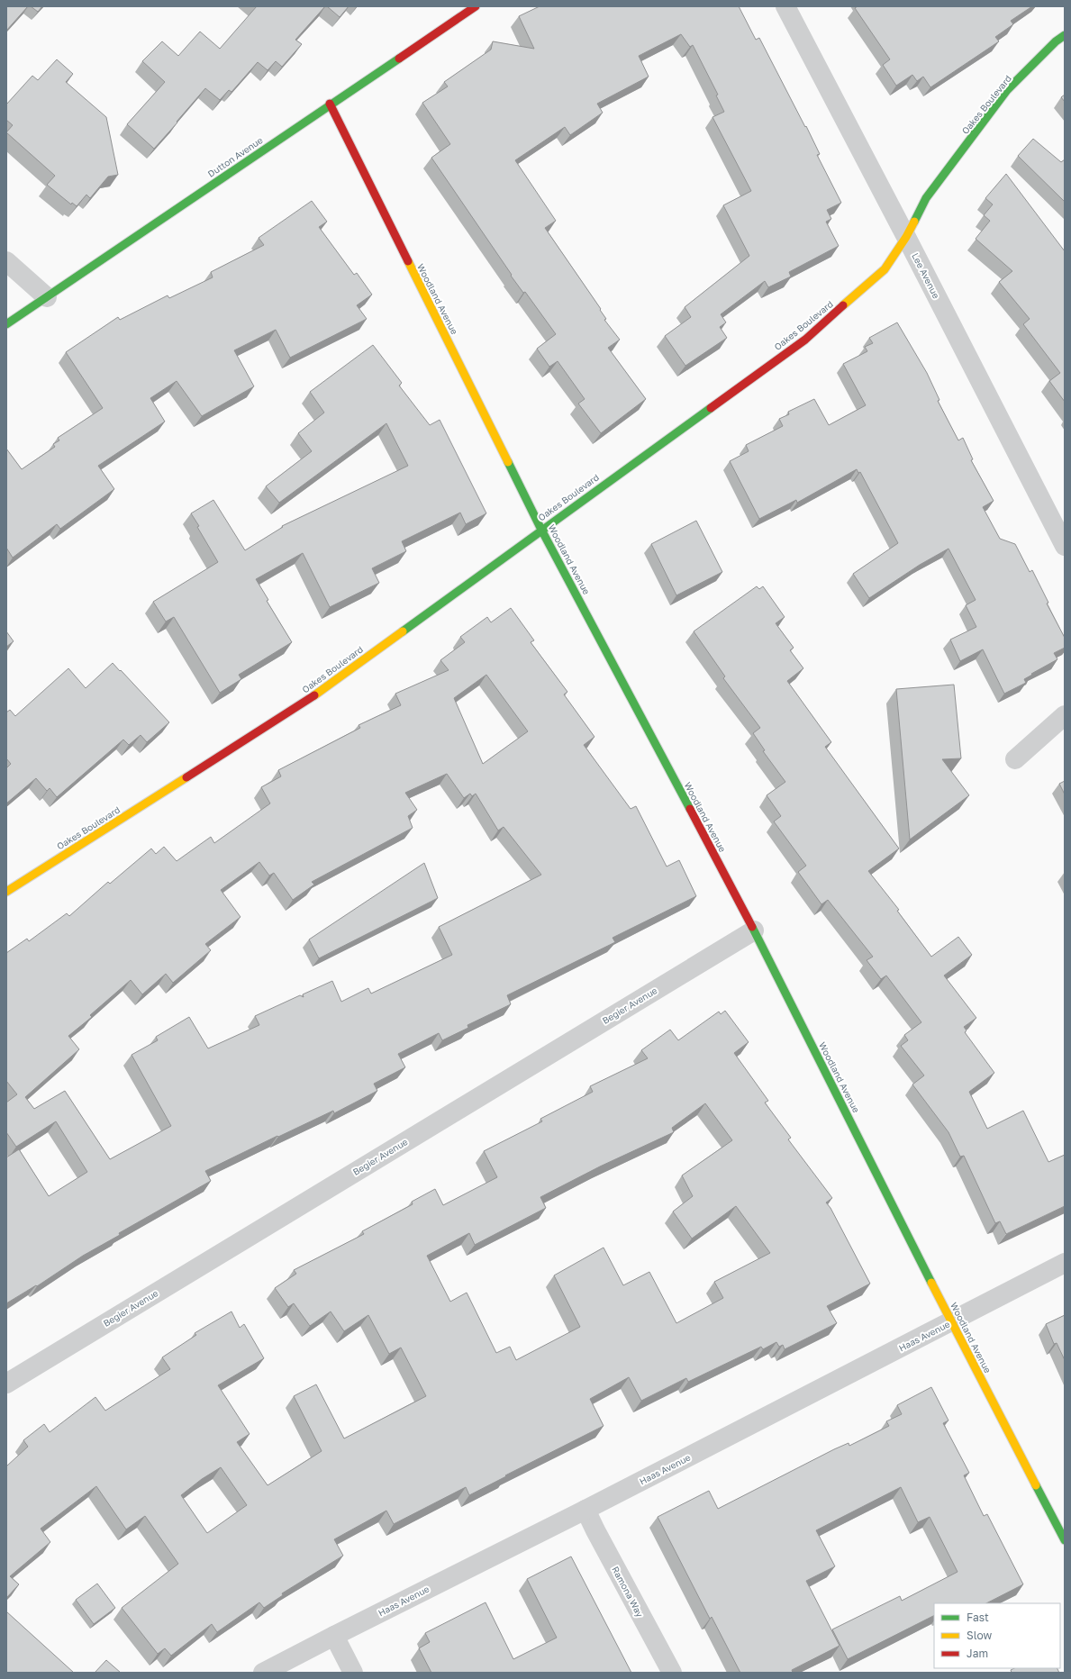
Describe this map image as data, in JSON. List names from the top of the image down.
{
  "streets": {
    "street": [
      "Oakes Boulevard",
      "Dutton Avenue",
      "Lee Avenue",
      "Woodland Avenue",
      "Begier Avenue",
      "Haas Avenue",
      "Ramona Way"
    ]
  },
  "crossings": [
    ["Oakes Boulevard", "Lee Avenue"],
    ["Oakes Boulevard", "Woodland Avenue"],
    ["Dutton Avenue", "Woodland Avenue"],
    ["Woodland Avenue", "Begier Avenue"],
    ["Woodland Avenue", "Haas Avenue"],
    ["Haas Avenue", "Ramona Way"]
  ],
  "legend": ["Fast", "Slow", "Jam"]
}
